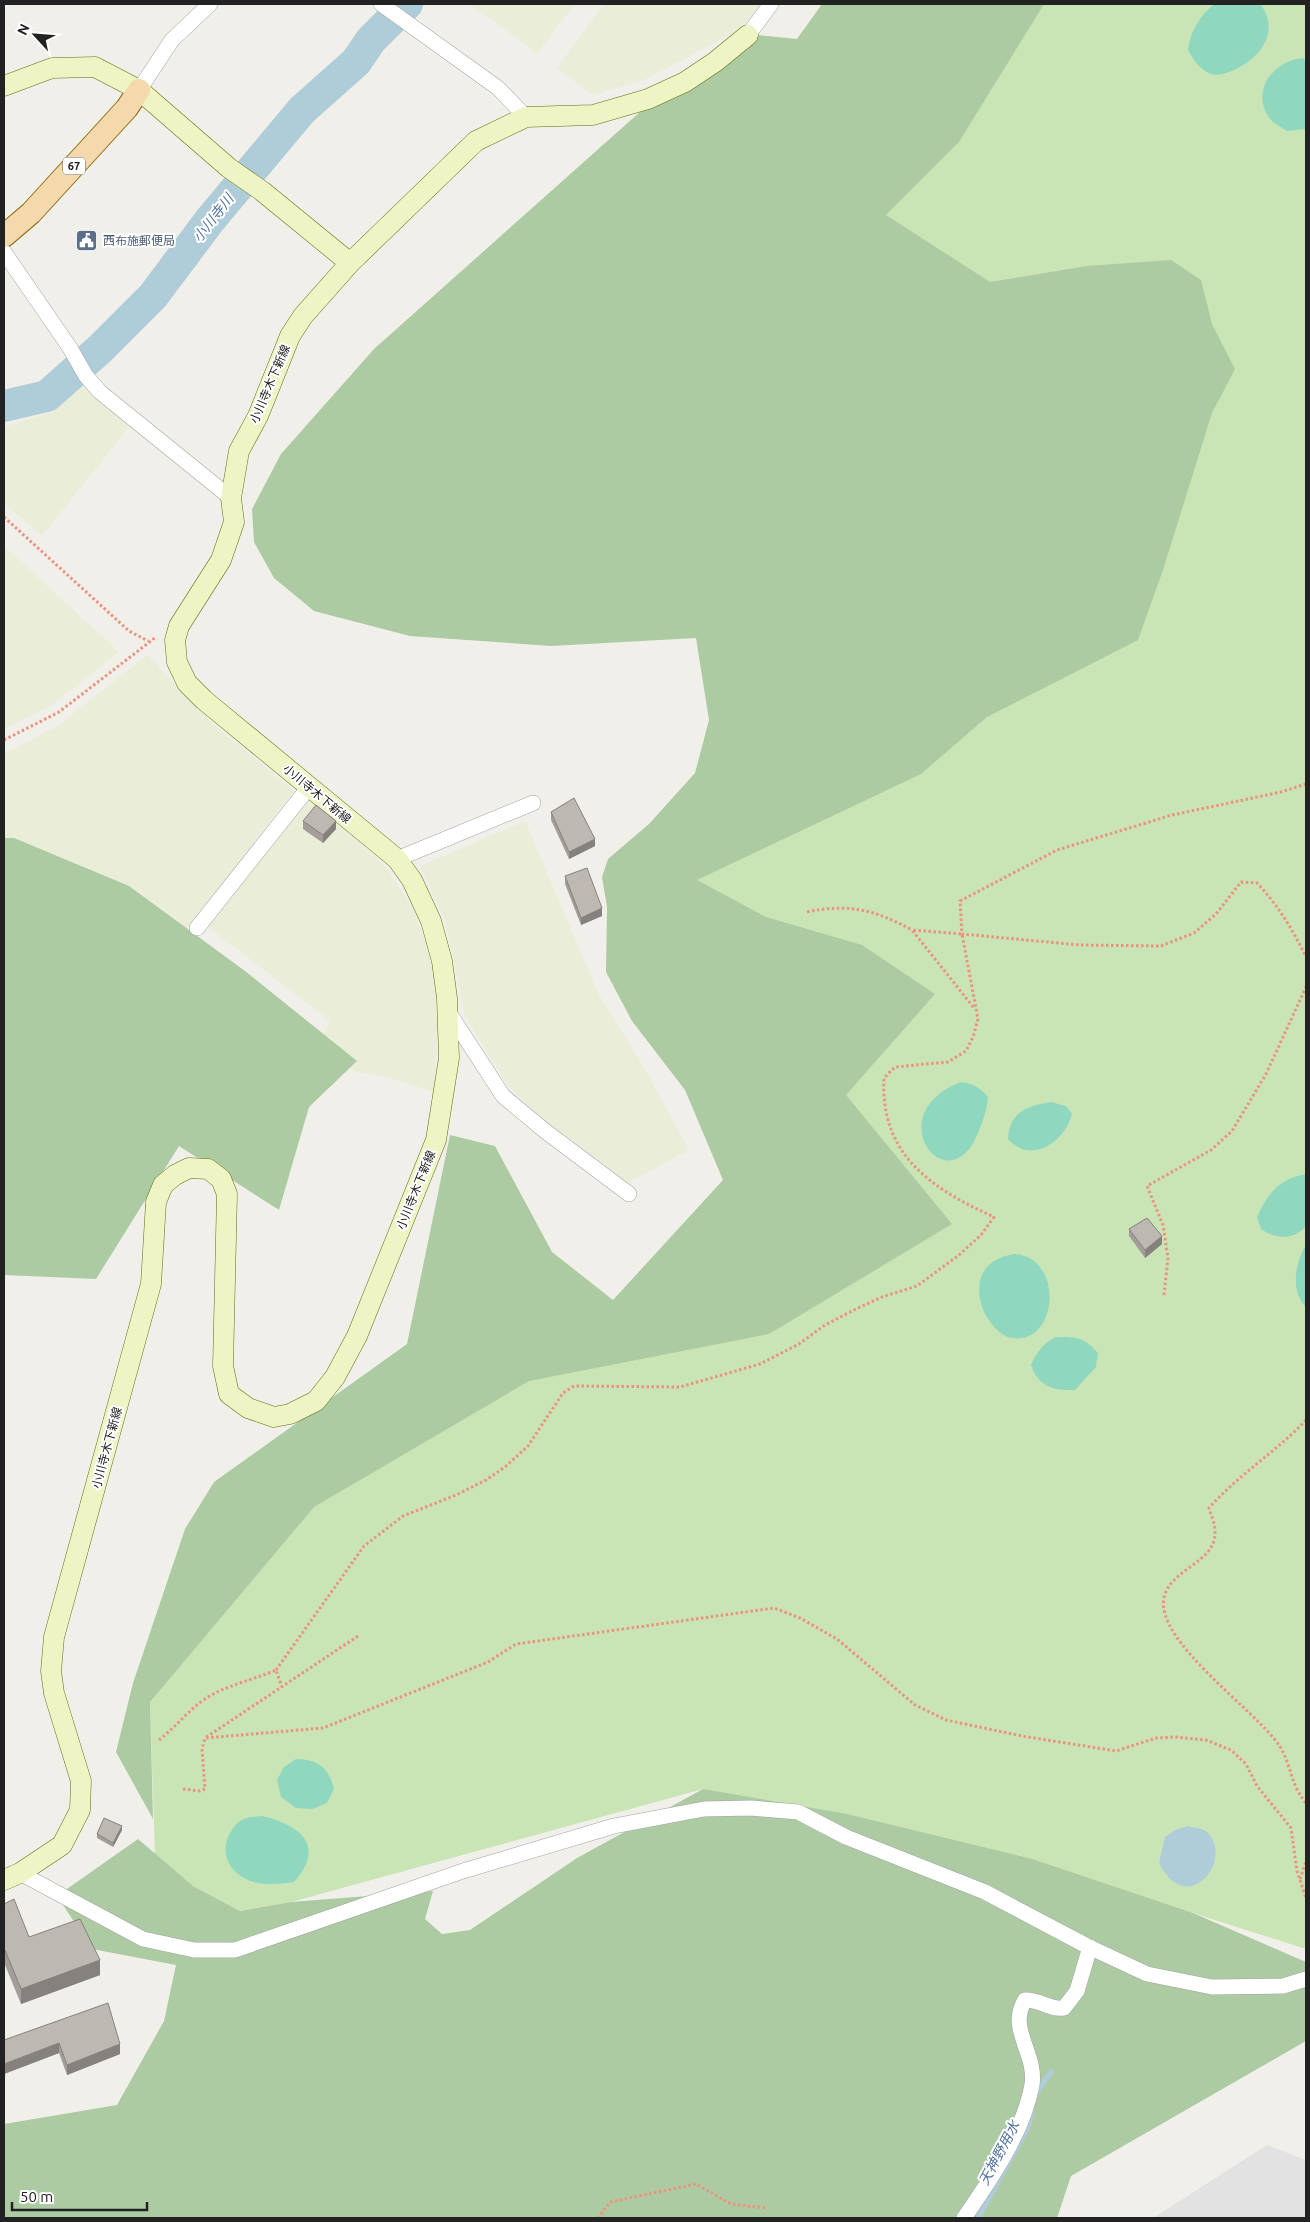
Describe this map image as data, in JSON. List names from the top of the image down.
{
  "streets": {
    "main road": ["67", "小川寺木下新線"]
  },
  "water": ["小川寺川", "天神野用水"],
  "places": {
    "public building": ["西布施郵便局"]
  },
  "scale_bar": "50 m",
  "north": "top left"
}
